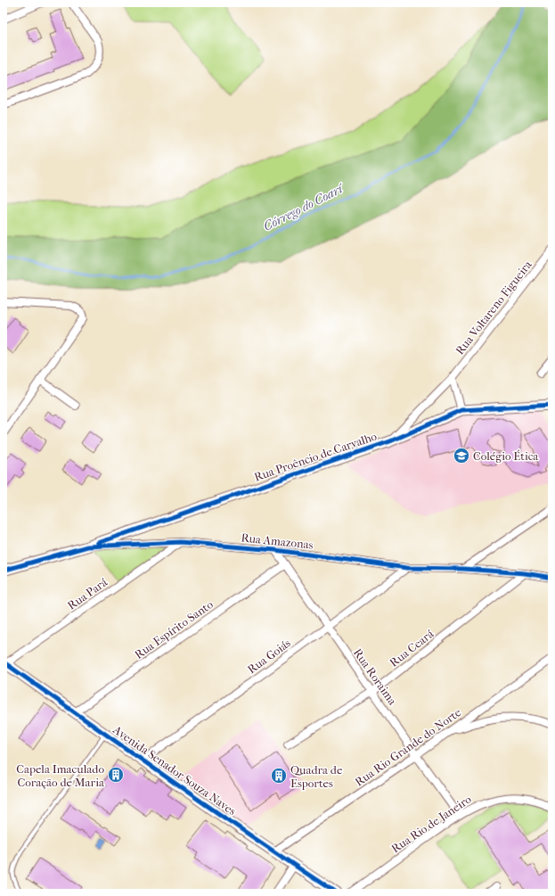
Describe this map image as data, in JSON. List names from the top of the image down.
{
  "streets": {
    "street": [
      "Rua Voltareno Figueira",
      "Rua Proêncio de Carvalho",
      "Rua Amazonas",
      "Rua Pará",
      "Rua Espírito Santo",
      "Rua Ceará",
      "Rua Goiás",
      "Rua Roraima",
      "Rua Rio Grande do Norte",
      "Avenida Senador Souza Naves",
      "Rua Rio de Janeiro"
    ]
  },
  "crossings": [
    ["Rua Voltareno Figueira", "Rua Proêncio de Carvalho"],
    ["Rua Proêncio de Carvalho", "Rua Amazonas"],
    ["Rua Amazonas", "Rua Pará"],
    ["Rua Amazonas", "Rua Ceará"],
    ["Rua Amazonas", "Rua Goiás"],
    ["Rua Amazonas", "Rua Roraima"],
    ["Rua Pará", "Avenida Senador Souza Naves"],
    ["Rua Espírito Santo", "Rua Roraima"],
    ["Rua Espírito Santo", "Avenida Senador Souza Naves"],
    ["Rua Ceará", "Rua Roraima"],
    ["Rua Goiás", "Rua Roraima"],
    ["Rua Goiás", "Avenida Senador Souza Naves"],
    ["Rua Roraima", "Rua Rio Grande do Norte"],
    ["Rua Roraima", "Rua Rio de Janeiro"],
    ["Rua Rio Grande do Norte", "Avenida Senador Souza Naves"]
  ],
  "water": ["Córrego do Coarí"],
  "places": {
    "school or university": ["Colégio Ética"],
    "building": ["Capela Imaculado Coração de Maria", "Quadra de Esportes"]
  }
}
